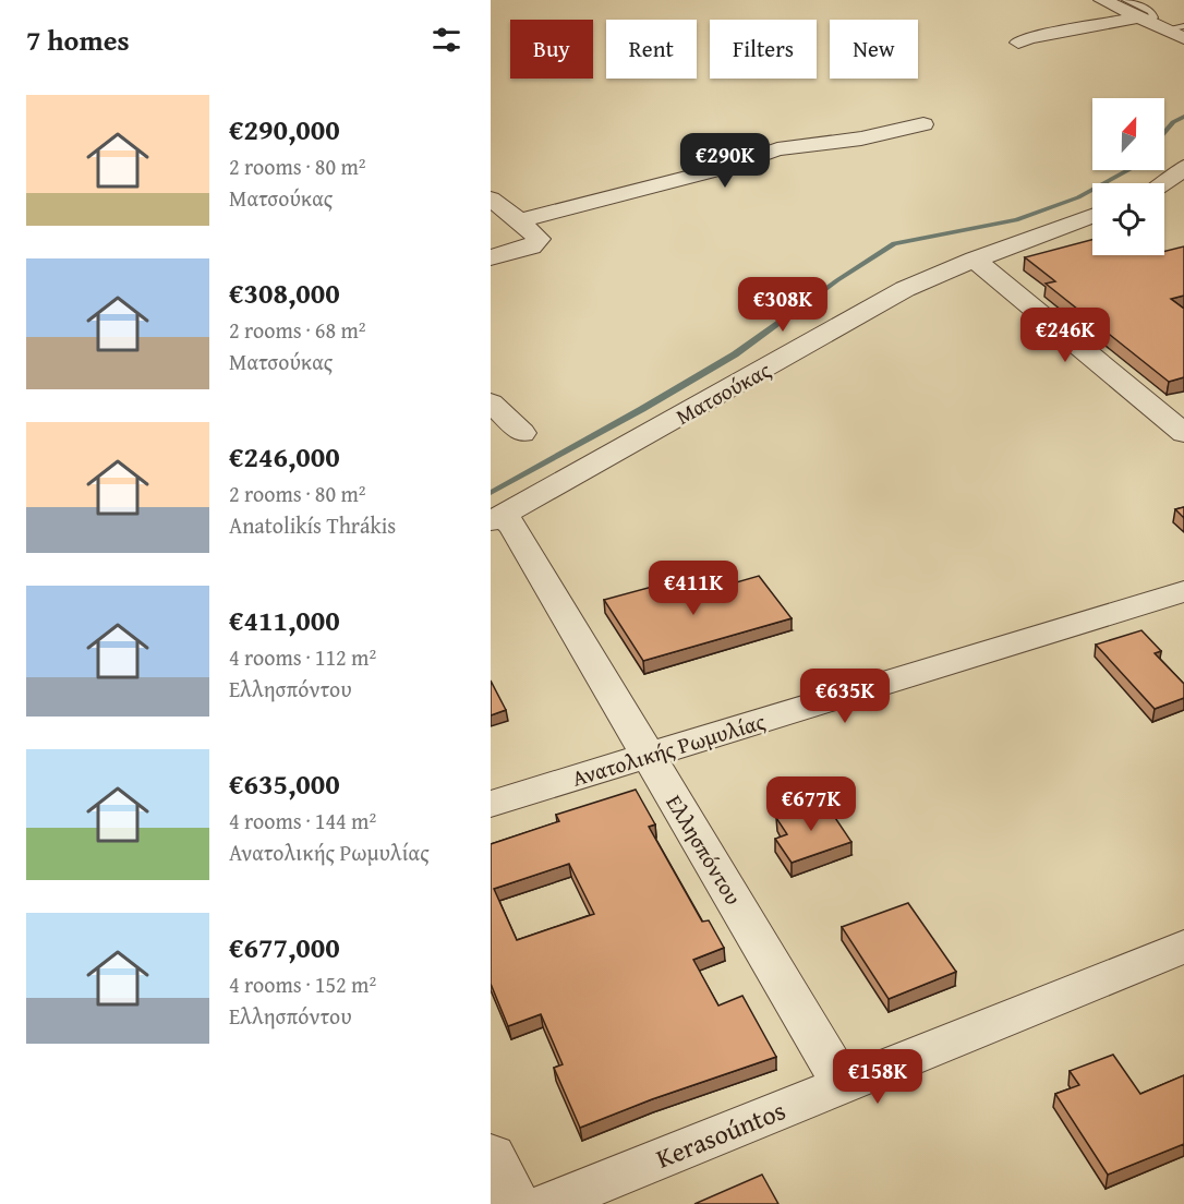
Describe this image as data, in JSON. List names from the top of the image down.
{
  "streets": {
    "street": [
      "Ματσούκας",
      "Ανατολικής Ρωμυλίας",
      "Ελλησπόντου",
      "Kerasoúntos"
    ]
  },
  "crossings": [
    ["Ματσούκας", "Ελλησπόντου"],
    ["Ανατολικής Ρωμυλίας", "Ελλησπόντου"],
    ["Ελλησπόντου", "Kerasoúntos"]
  ],
  "north": "top",
  "page": {
    "heading": "7 homes",
    "chip": [
      "Buy",
      "Rent",
      "Filters",
      "New"
    ],
    "list": [
      {
        "name": "€290,000",
        "note": "2 rooms · 80 m² · Ματσούκας"
      },
      {
        "name": "€308,000",
        "note": "2 rooms · 68 m² · Ματσούκας"
      },
      {
        "name": "€246,000",
        "note": "2 rooms · 80 m² · Anatolikís Thrákis"
      },
      {
        "name": "€411,000",
        "note": "4 rooms · 112 m² · Ελλησπόντου"
      },
      {
        "name": "€635,000",
        "note": "4 rooms · 144 m² · Ανατολικής Ρωμυλίας"
      },
      {
        "name": "€677,000",
        "note": "4 rooms · 152 m² · Ελλησπόντου"
      }
    ],
    "price": [
      "€290K",
      "€308K",
      "€246K",
      "€411K",
      "€635K",
      "€677K",
      "€158K"
    ]
  }
}
